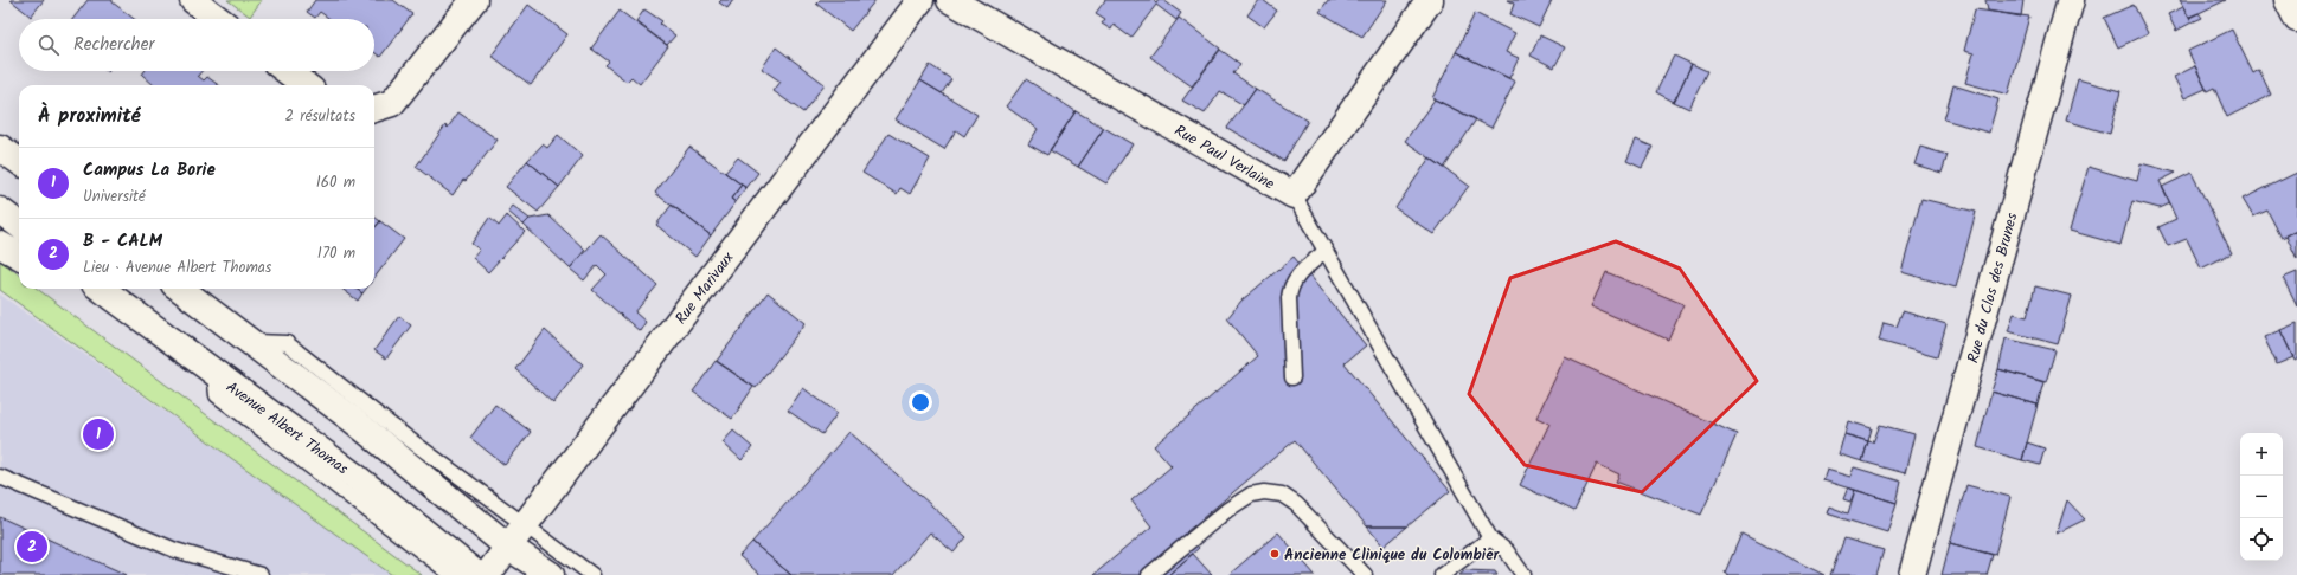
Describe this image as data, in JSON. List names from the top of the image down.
{
  "streets": {
    "street": [
      "Rue Paul Verlaine",
      "Rue Marivaux",
      "Rue du Clos des Brunes",
      "Avenue Albert Thomas"
    ]
  },
  "places": ["Ancienne Clinique du Colombier"],
  "page": {
    "search": "Rechercher",
    "heading": ["À proximité", "2 résultats"],
    "list": [
      {
        "mark": "1",
        "name": "Campus La Borie",
        "note": "Université",
        "value": "160 m"
      },
      {
        "mark": "2",
        "name": "B - CALM",
        "note": "Lieu · Avenue Albert Thomas",
        "value": "170 m"
      }
    ],
    "pins": ["1", "2"],
    "map_buttons": ["+", "−"]
  }
}
